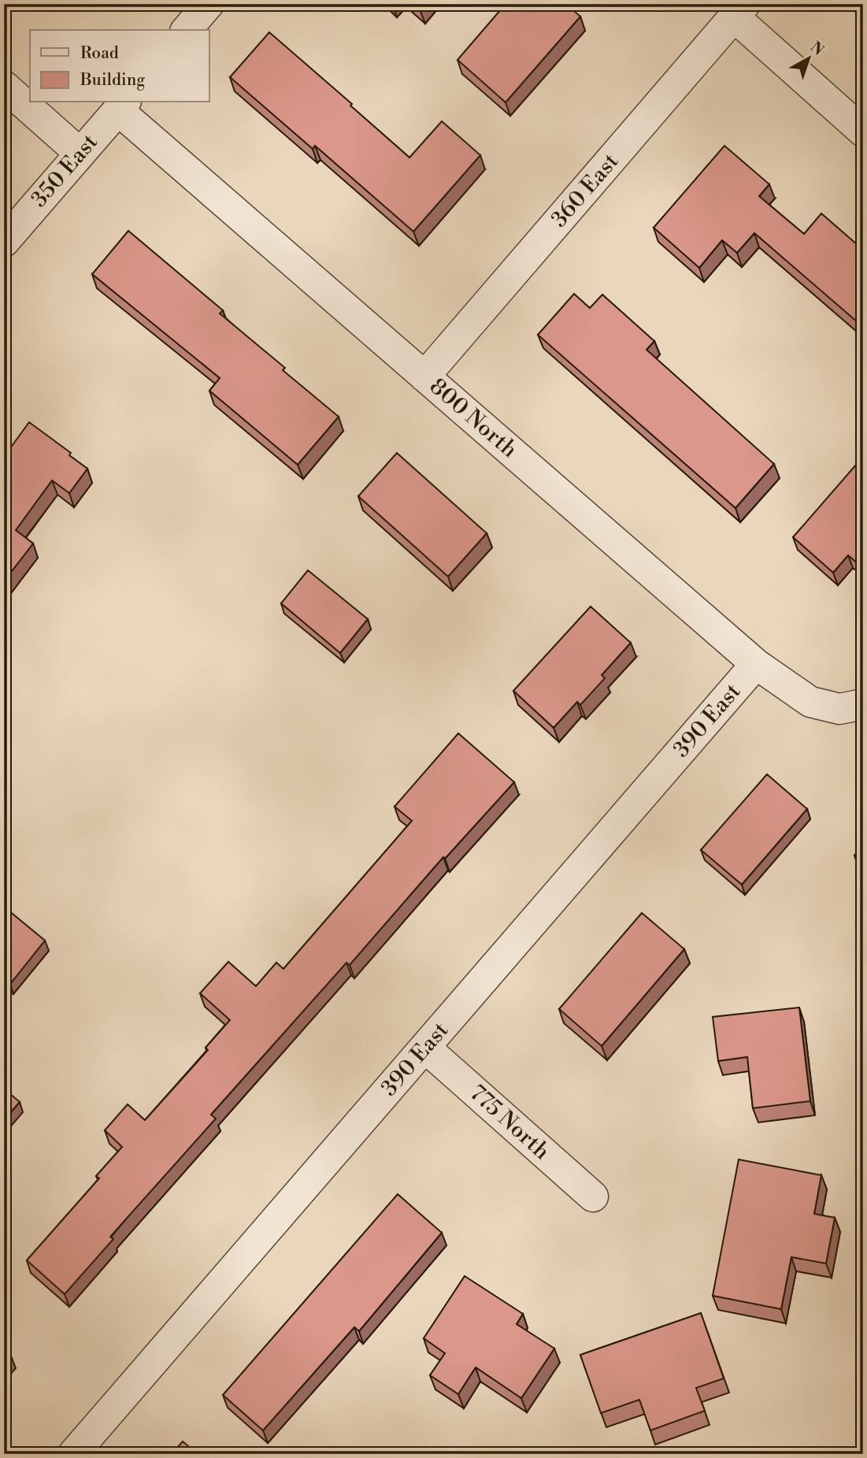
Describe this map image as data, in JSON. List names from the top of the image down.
{
  "streets": {
    "street": [
      "350 East",
      "360 East",
      "800 North",
      "390 East",
      "775 North"
    ]
  },
  "crossings": [
    ["350 East", "800 North"],
    ["360 East", "800 North"],
    ["800 North", "390 East"],
    ["390 East", "775 North"]
  ],
  "legend": ["Road", "Building"],
  "north": "top right"
}
